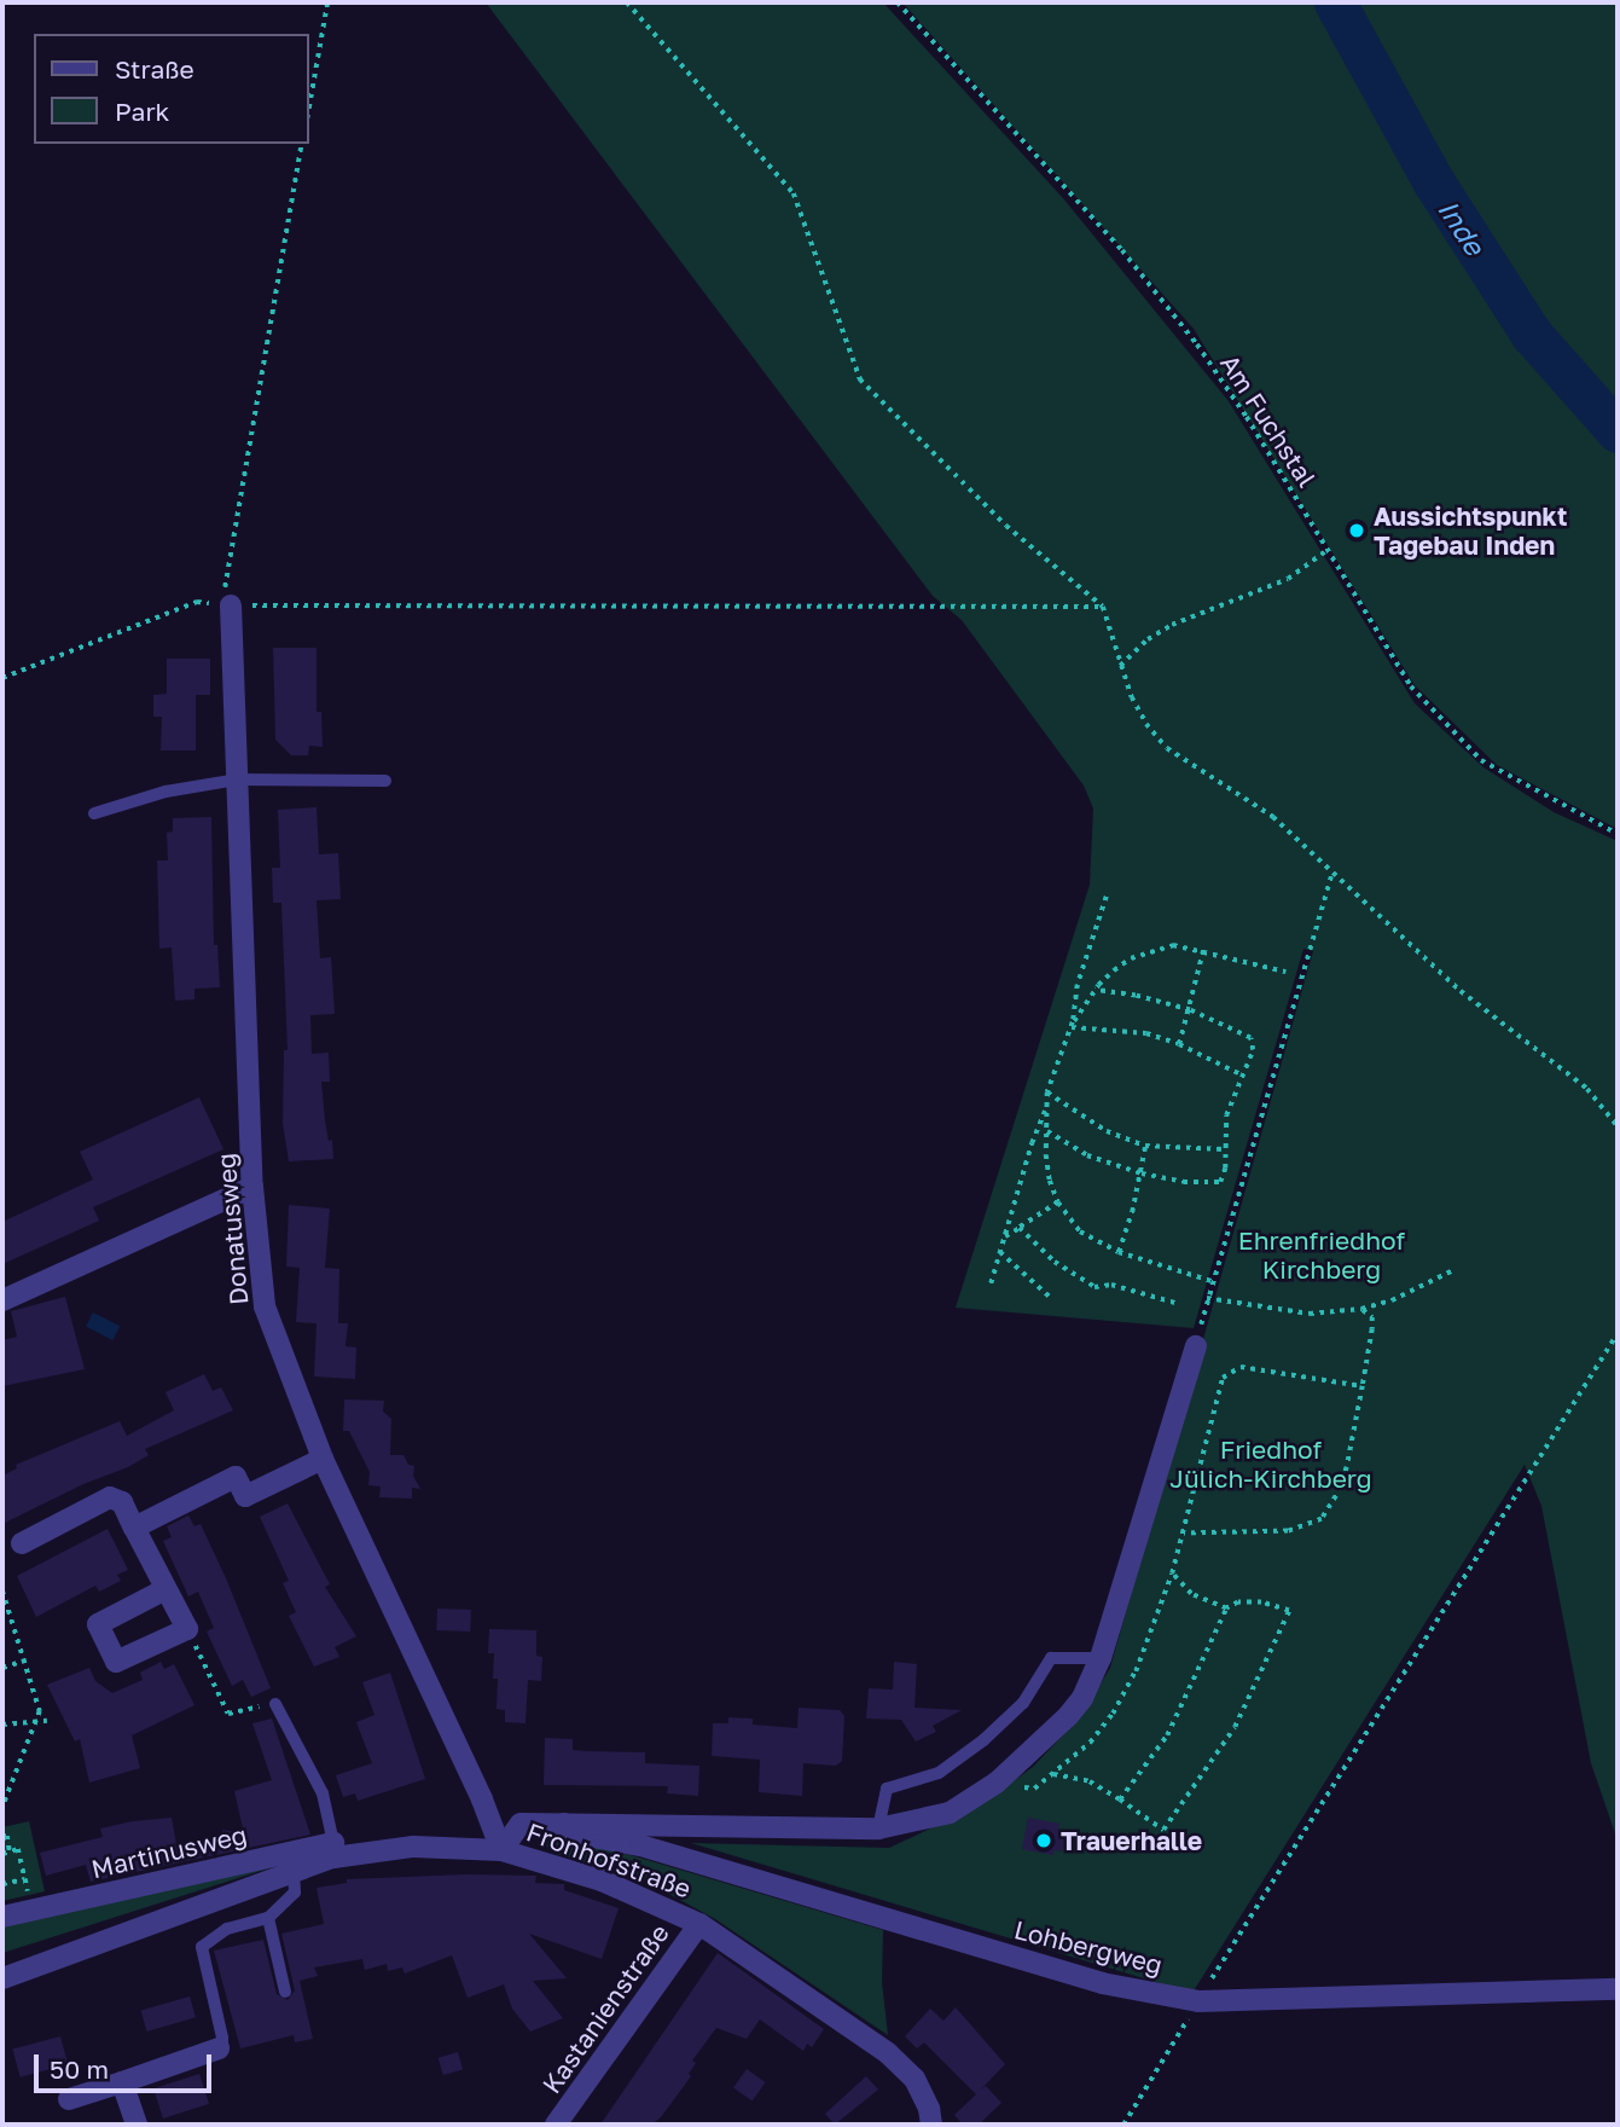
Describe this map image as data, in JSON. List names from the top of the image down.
{
  "streets": {
    "street": [
      "Donatusweg",
      "Martinusweg",
      "Fronhofstraße",
      "Lohbergweg",
      "Kastanienstraße"
    ],
    "path": ["Am Fuchstal"]
  },
  "crossings": [
    ["Donatusweg", "Fronhofstraße"],
    ["Donatusweg", "Lohbergweg"],
    ["Martinusweg", "Fronhofstraße"],
    ["Fronhofstraße", "Lohbergweg"],
    ["Fronhofstraße", "Kastanienstraße"]
  ],
  "water": ["Inde"],
  "parks": ["Ehrenfriedhof Kirchberg", "Friedhof Jülich-Kirchberg"],
  "places": ["Aussichtspunkt Tagebau Inden", "Trauerhalle"],
  "legend": ["Straße", "Park"],
  "scale_bar": "50 m"
}
